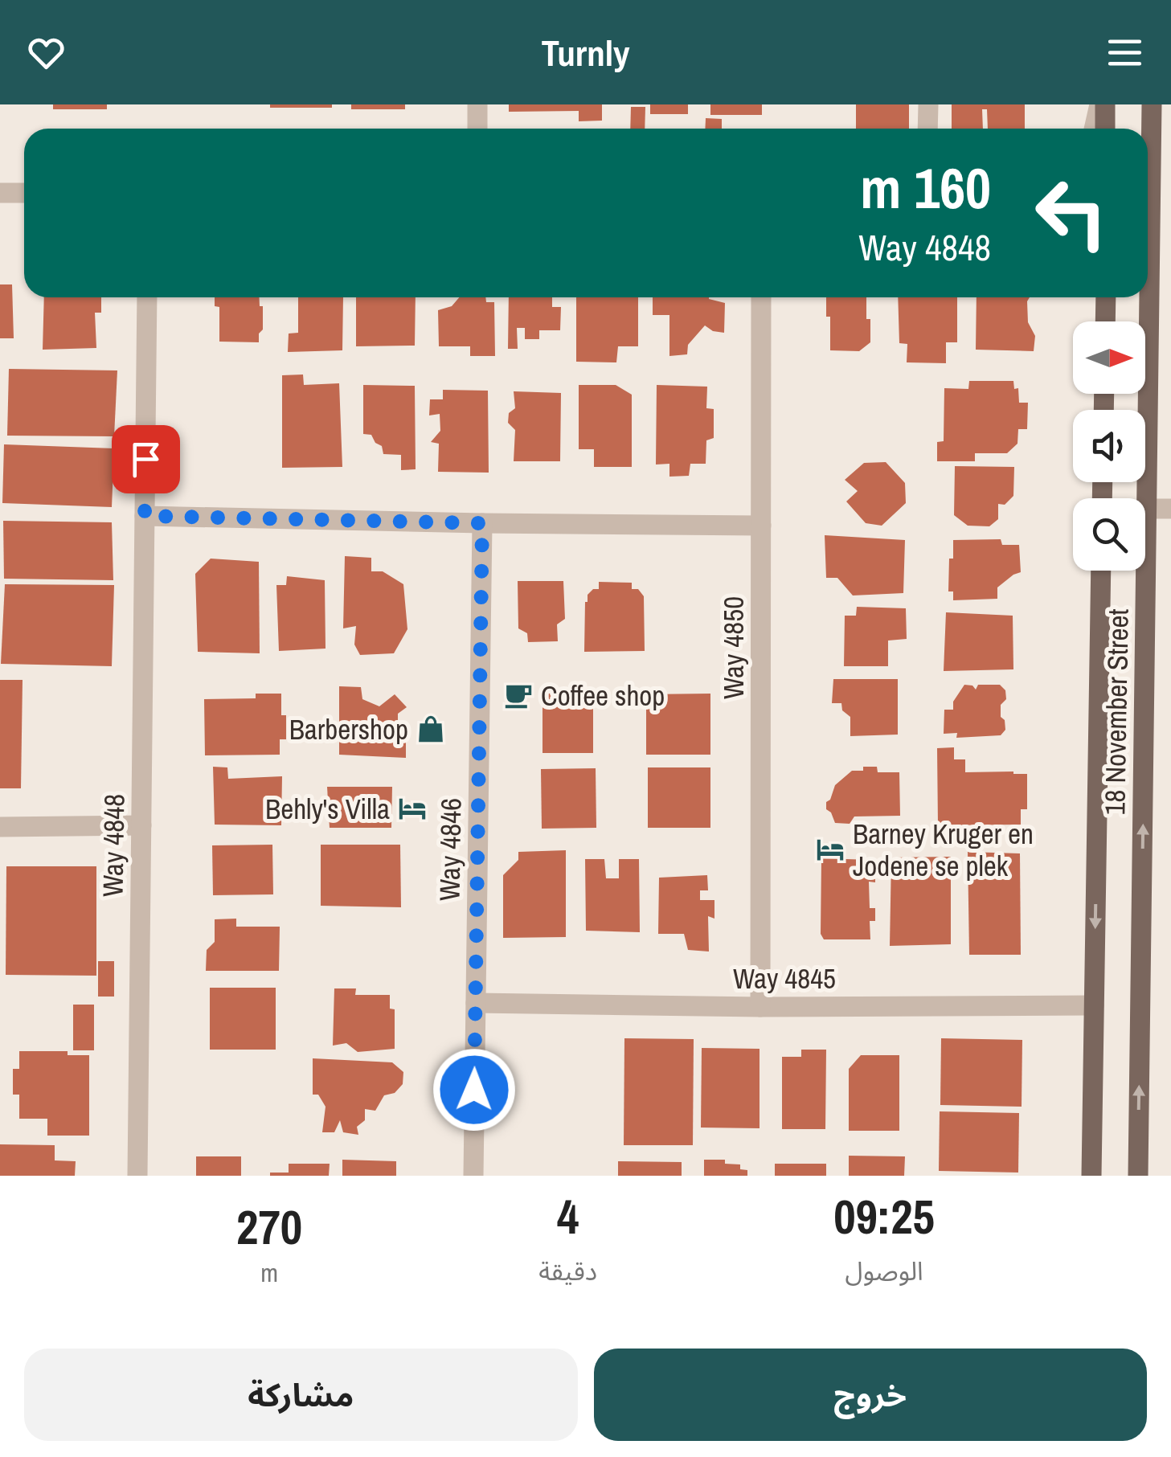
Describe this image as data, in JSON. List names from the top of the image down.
{
  "streets": {
    "main road": ["18 November Street"],
    "street": [
      "Way 4850",
      "Way 4848",
      "Way 4846",
      "Way 4845"
    ]
  },
  "crossings": [
    ["Way 4850", "Way 4845"],
    ["18 November Street", "Way 4845"],
    ["Way 4846", "Way 4845"]
  ],
  "places": {
    "cafe": ["Coffee shop"],
    "shop": ["Barbershop"],
    "hotel": ["Behly's Villa", "Barney Kruger en Jodene se plek"]
  },
  "north": "right",
  "page": {
    "header": "Turnly",
    "turn": ["160 m", "Way 4848"],
    "eta": [
      "09:25",
      "الوصول",
      "4",
      "دقيقة",
      "270",
      "m"
    ],
    "buttons": ["خروج", "مشاركة"]
  }
}
